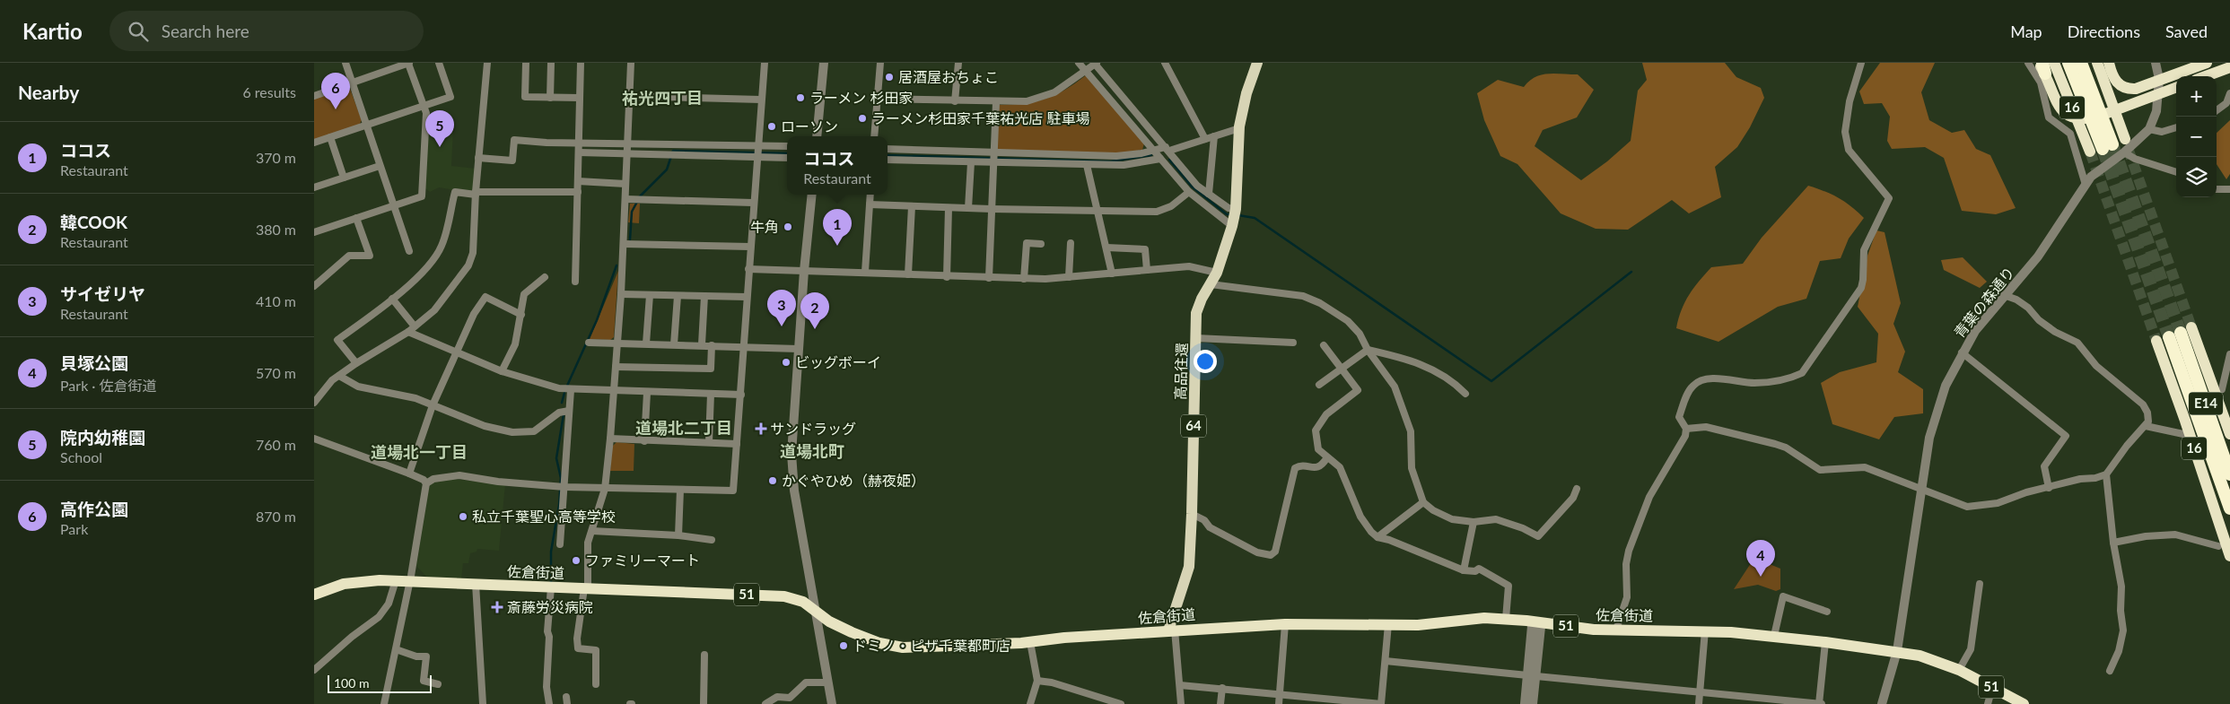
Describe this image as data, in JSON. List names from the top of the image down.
{
  "streets": {
    "highway": [
      "16",
      "E14",
      "佐倉街道",
      "51"
    ],
    "main road": ["高品往還", "64"],
    "street": ["青葉の森通り"]
  },
  "crossings": [
    ["青葉の森通り", "佐倉街道"],
    ["高品往還", "64"],
    ["高品往還", "佐倉街道"]
  ],
  "districts": [
    "祐光四丁目",
    "道場北二丁目",
    "道場北町",
    "道場北一丁目"
  ],
  "places": {
    "other": [
      "居酒屋おちょこ",
      "ラーメン 杉田家",
      "ラーメン杉田家千葉祐光店 駐車場",
      "ローソン",
      "牛角",
      "ビッグボーイ",
      "かぐやひめ（赫夜姫）",
      "私立千葉聖心高等学校",
      "ファミリーマート",
      "ドミノ・ピザ千葉都町店"
    ],
    "health": ["サンドラッグ", "斎藤労災病院"]
  },
  "scale_bar": "100 m",
  "page": {
    "header": "Kartio",
    "search": "Search here",
    "nav": ["Map", "Directions", "Saved"],
    "heading": ["Nearby", "6 results"],
    "pins": [
      "6",
      "5",
      "1",
      "3",
      "2",
      "4"
    ],
    "map_buttons": ["+", "−"],
    "list": [
      {
        "mark": "1",
        "name": "ココス",
        "note": "Restaurant",
        "value": "370 m"
      },
      {
        "mark": "2",
        "name": "韓COOK",
        "note": "Restaurant",
        "value": "380 m"
      },
      {
        "mark": "3",
        "name": "サイゼリヤ",
        "note": "Restaurant",
        "value": "410 m"
      },
      {
        "mark": "4",
        "name": "貝塚公園",
        "note": "Park · 佐倉街道",
        "value": "570 m"
      },
      {
        "mark": "5",
        "name": "院内幼稚園",
        "note": "School",
        "value": "760 m"
      },
      {
        "mark": "6",
        "name": "高作公園",
        "note": "Park",
        "value": "870 m"
      }
    ],
    "popup": ["ココス", "Restaurant"],
    "scale": "100 m"
  }
}
